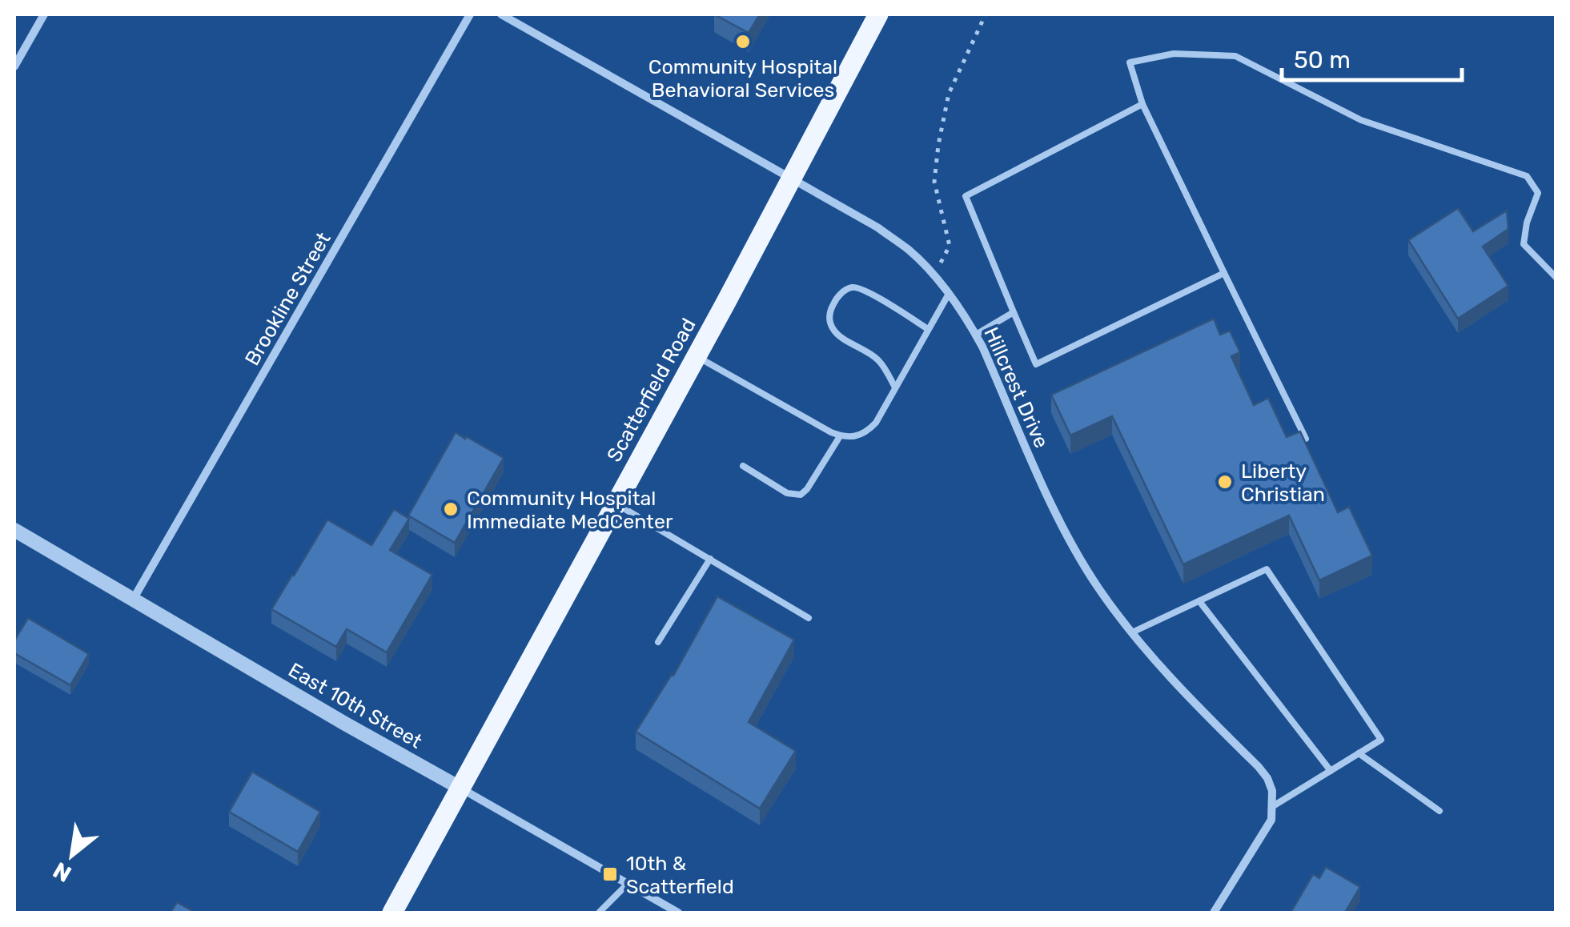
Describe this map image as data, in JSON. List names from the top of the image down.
{
  "streets": {
    "main road": ["Scatterfield Road"],
    "street": ["Brookline Street", "Hillcrest Drive", "East 10th Street"]
  },
  "crossings": [
    ["Brookline Street", "East 10th Street"],
    ["Hillcrest Drive", "Scatterfield Road"],
    ["Scatterfield Road", "East 10th Street"]
  ],
  "places": {
    "other": ["Community Hospital Behavioral Services", "Liberty Christian", "Community Hospital Immediate MedCenter"],
    "transit": ["10th & Scatterfield"]
  },
  "scale_bar": "50 m",
  "north": "bottom left"
}
